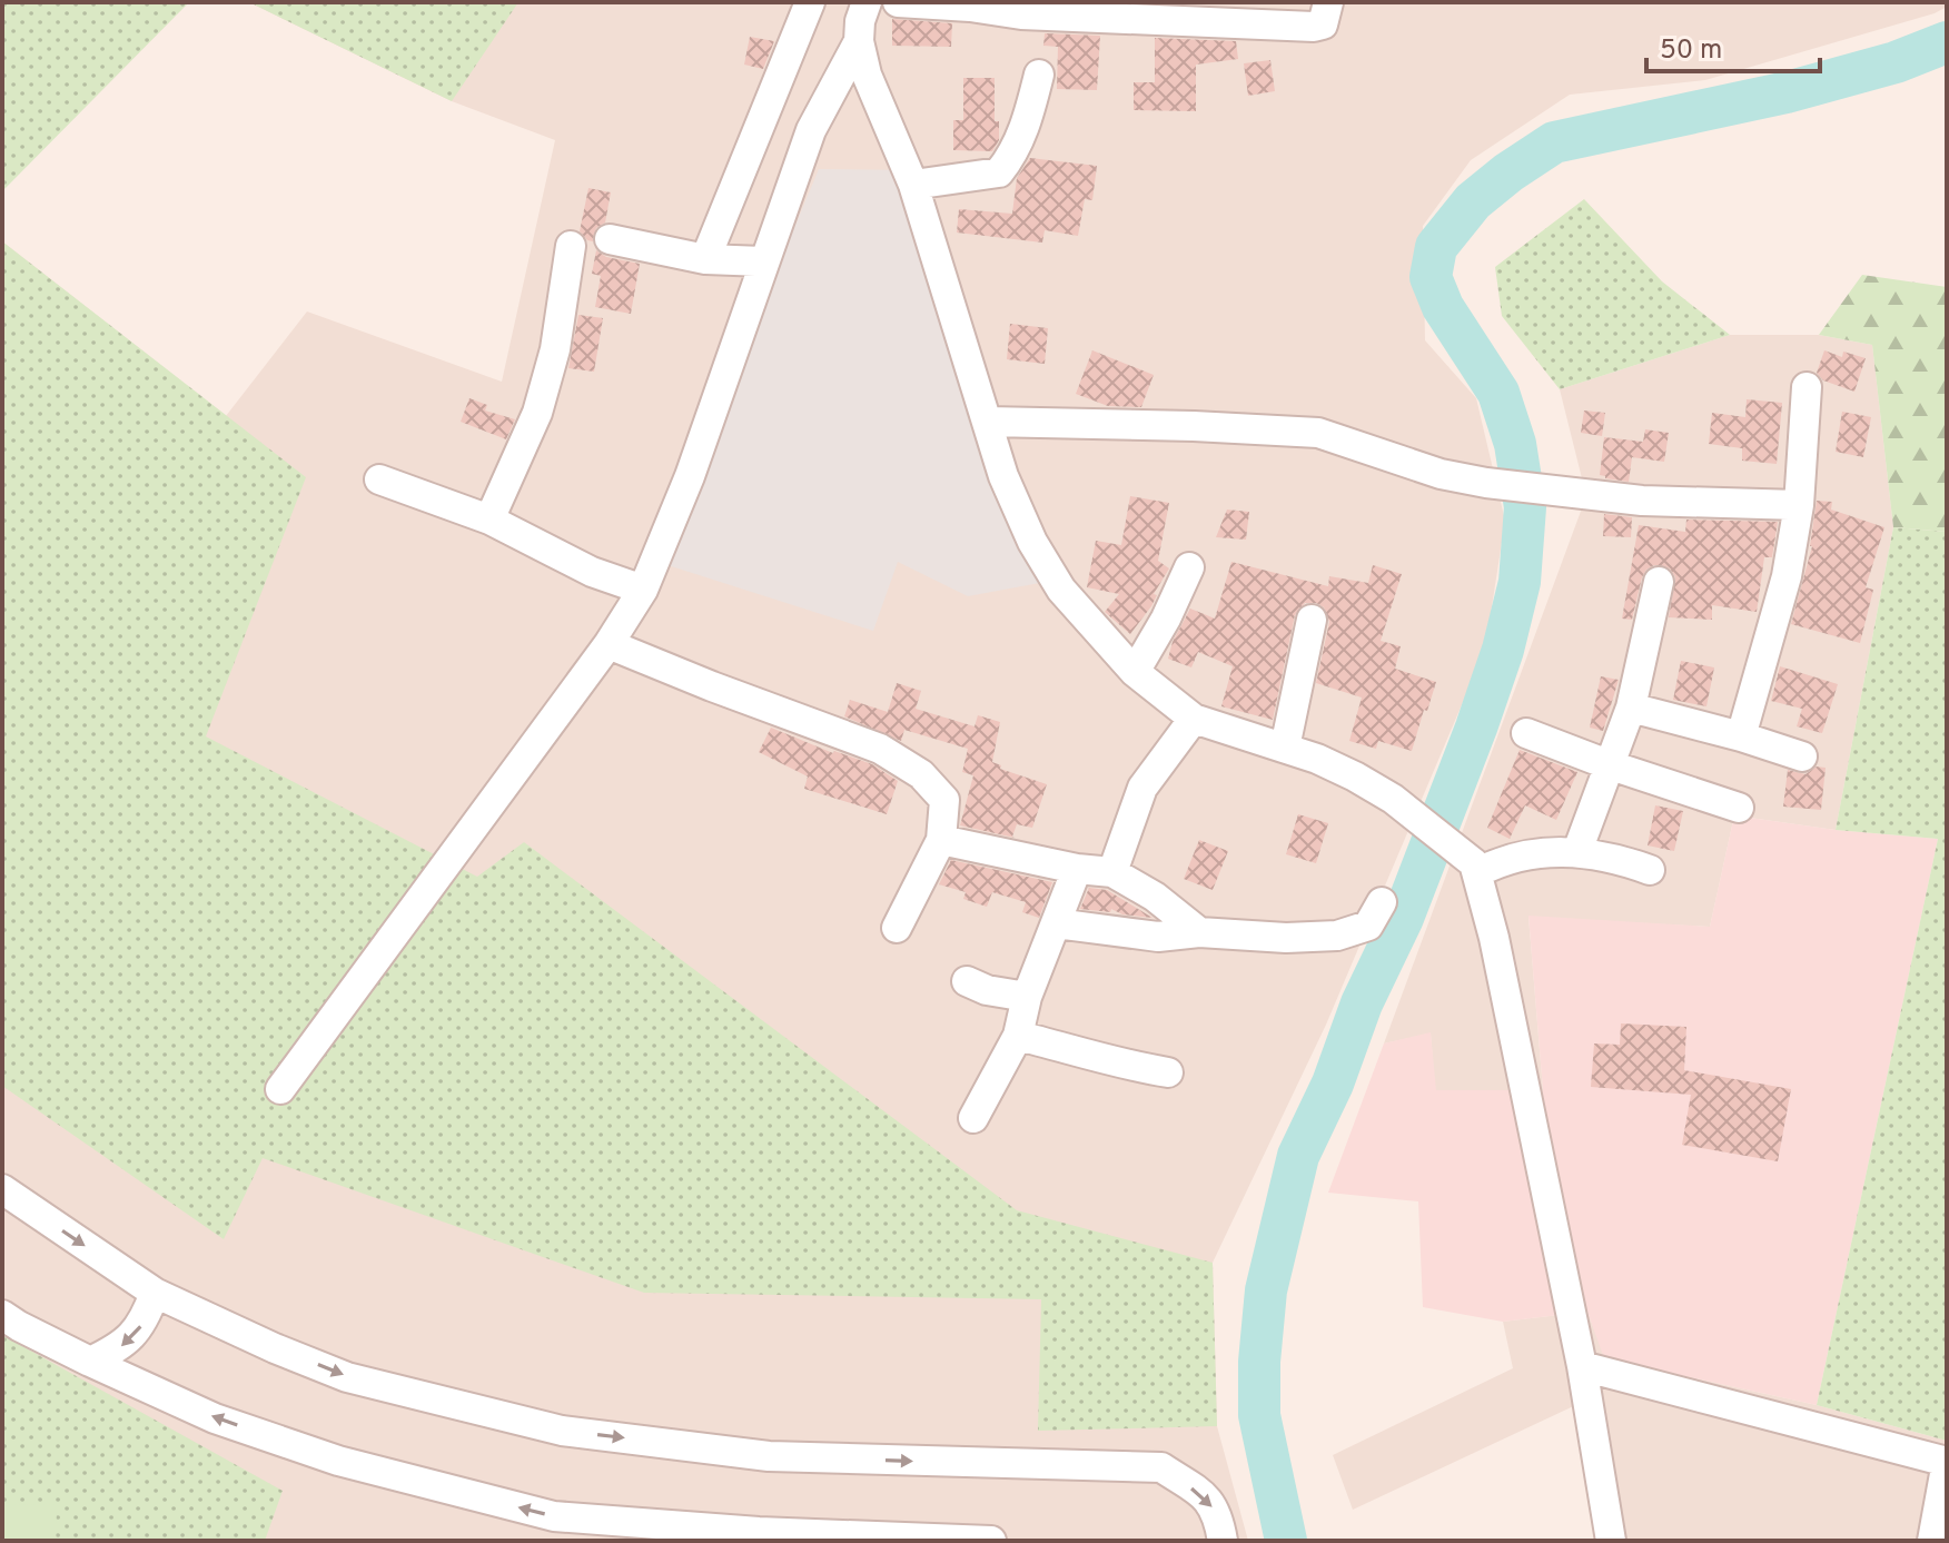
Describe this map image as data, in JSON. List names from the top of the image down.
{
  "scale_bar": "50 m"
}
